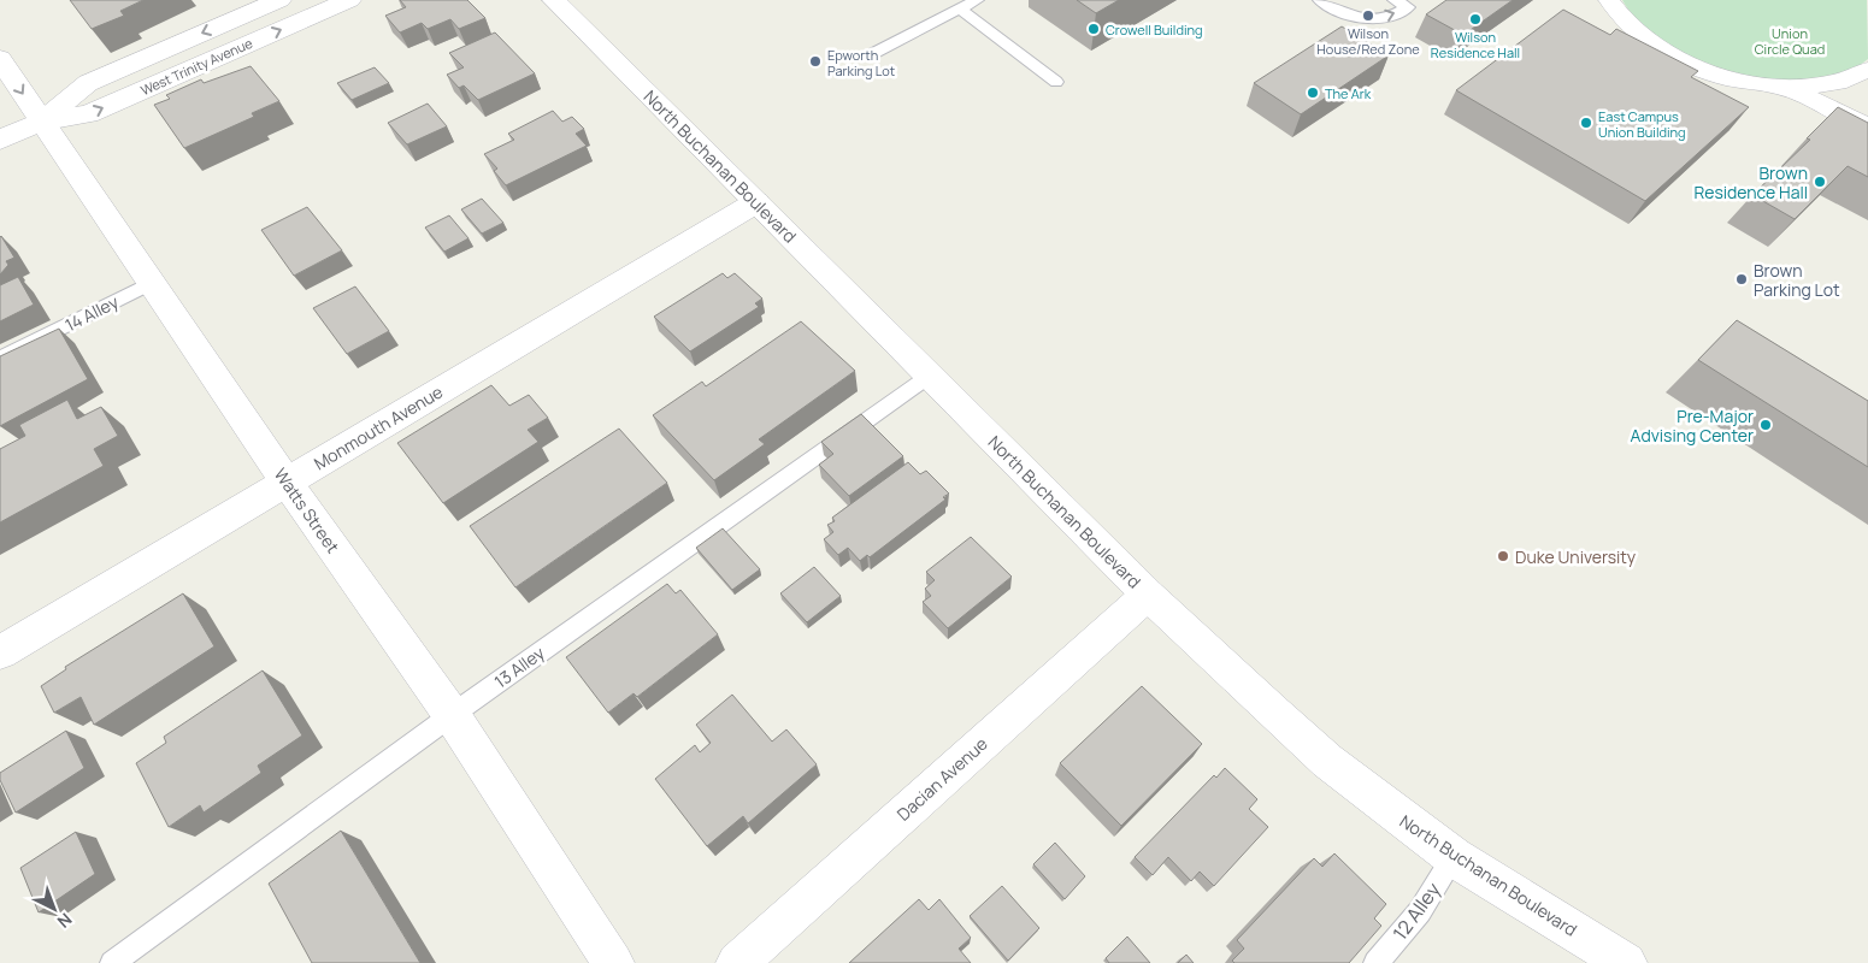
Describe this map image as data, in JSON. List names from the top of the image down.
{
  "streets": {
    "street": [
      "West Trinity Avenue",
      "North Buchanan Boulevard",
      "Monmouth Avenue",
      "Watts Street",
      "Dacian Avenue"
    ],
    "lane": ["14 Alley", "13 Alley", "12 Alley"]
  },
  "crossings": [
    ["West Trinity Avenue", "Watts Street"],
    ["North Buchanan Boulevard", "Monmouth Avenue"],
    ["North Buchanan Boulevard", "13 Alley"],
    ["North Buchanan Boulevard", "Dacian Avenue"],
    ["North Buchanan Boulevard", "12 Alley"],
    ["14 Alley", "Watts Street"],
    ["Monmouth Avenue", "Watts Street"],
    ["Watts Street", "13 Alley"]
  ],
  "parks": ["Union Circle Quad"],
  "places": [
    "Wilson House/Red Zone",
    "Wilson Residence Hall",
    "Crowell Building",
    "Epworth Parking Lot",
    "The Ark",
    "East Campus Union Building",
    "Brown Residence Hall",
    "Brown Parking Lot",
    "Pre-Major Advising Center",
    "Duke University"
  ],
  "north": "bottom right"
}
